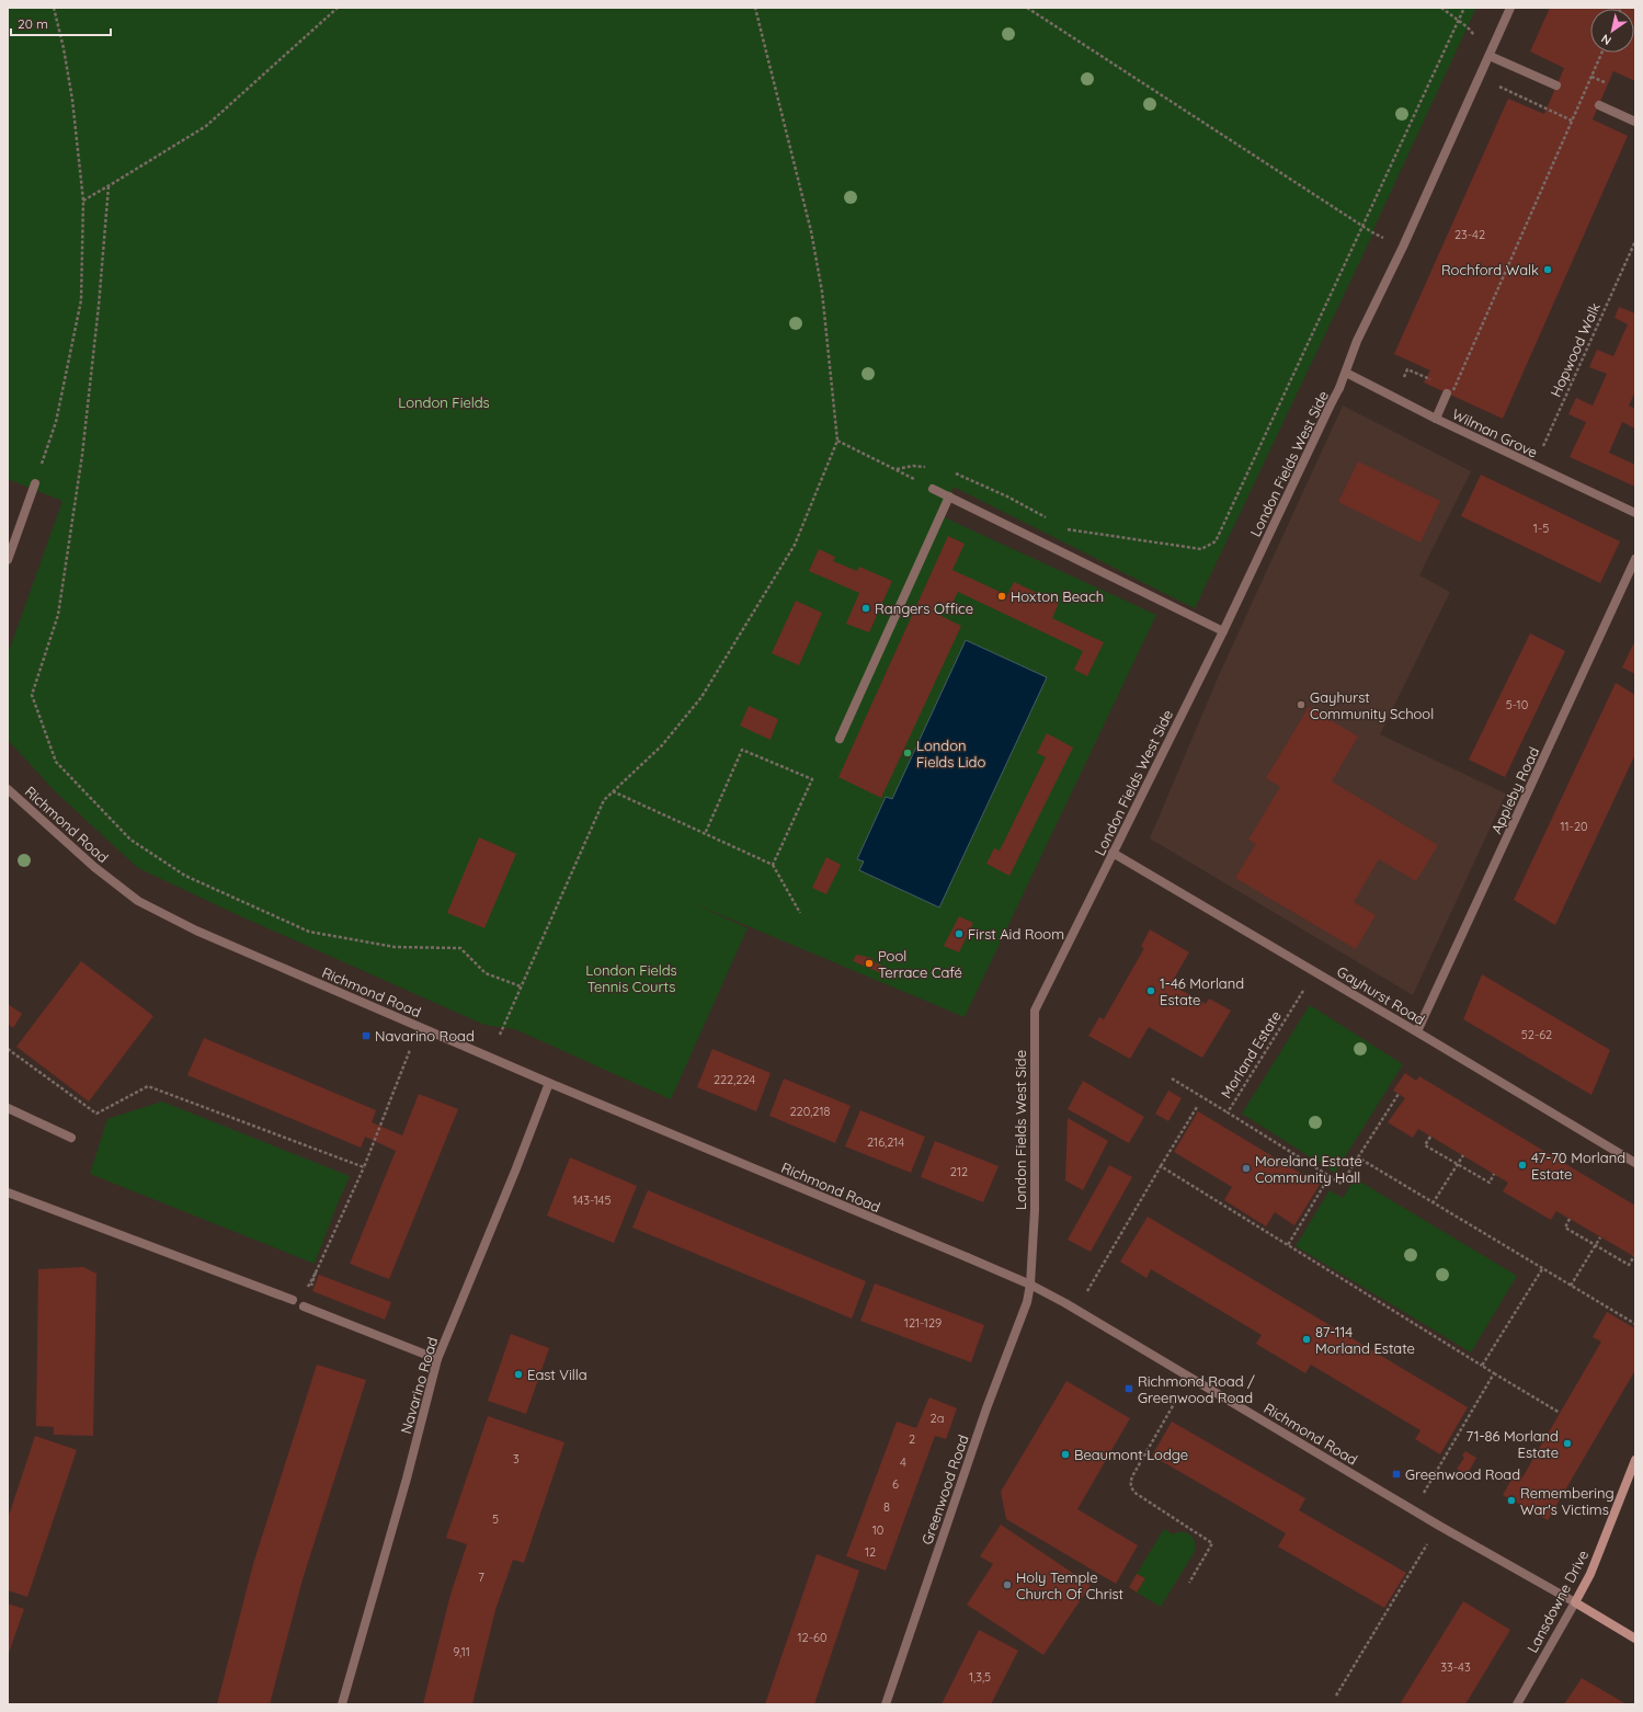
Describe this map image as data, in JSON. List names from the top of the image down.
{
  "streets": {
    "street": [
      "Wilman Grove",
      "London Fields West Side",
      "Appleby Road",
      "Richmond Road",
      "Gayhurst Road",
      "Navarino Road",
      "Greenwood Road",
      "Lansdowne Drive"
    ],
    "path": ["Hopwood Walk", "Morland Estate"]
  },
  "crossings": [
    ["Hopwood Walk", "Wilman Grove"],
    ["Wilman Grove", "London Fields West Side"],
    ["London Fields West Side", "Richmond Road"],
    ["London Fields West Side", "Gayhurst Road"],
    ["London Fields West Side", "Greenwood Road"],
    ["Appleby Road", "Gayhurst Road"],
    ["Richmond Road", "Navarino Road"],
    ["Richmond Road", "Greenwood Road"],
    ["Richmond Road", "Lansdowne Drive"],
    ["Gayhurst Road", "Morland Estate"]
  ],
  "parks": ["London Fields", "London Fields Tennis Courts"],
  "places": {
    "other": [
      "Rochford Walk",
      "Hoxton Beach",
      "Rangers Office",
      "Gayhurst Community School",
      "London Fields Lido",
      "First Aid Room",
      "Pool Terrace Café",
      "1-46 Morland Estate",
      "47-70 Morland Estate",
      "Moreland Estate Community Hall",
      "87-114 Morland Estate",
      "East Villa",
      "71-86 Morland Estate",
      "Beaumont Lodge",
      "Remembering War's Victims",
      "Holy Temple Church Of Christ"
    ],
    "transit": ["Navarino Road", "Richmond Road / Greenwood Road", "Greenwood Road"]
  },
  "house_numbers": [
    "23-42",
    "1-5",
    "5-10",
    "11-20",
    "52-62",
    "222,224",
    "220,218",
    "216,214",
    "212",
    "143-145",
    "121-129",
    "2a",
    "2",
    "3",
    "4",
    "6",
    "8",
    "5",
    "10",
    "12",
    "7",
    "12-60",
    "9,11",
    "33-43",
    "1,3,5"
  ],
  "scale_bar": "20 m",
  "north": "bottom left"
}
